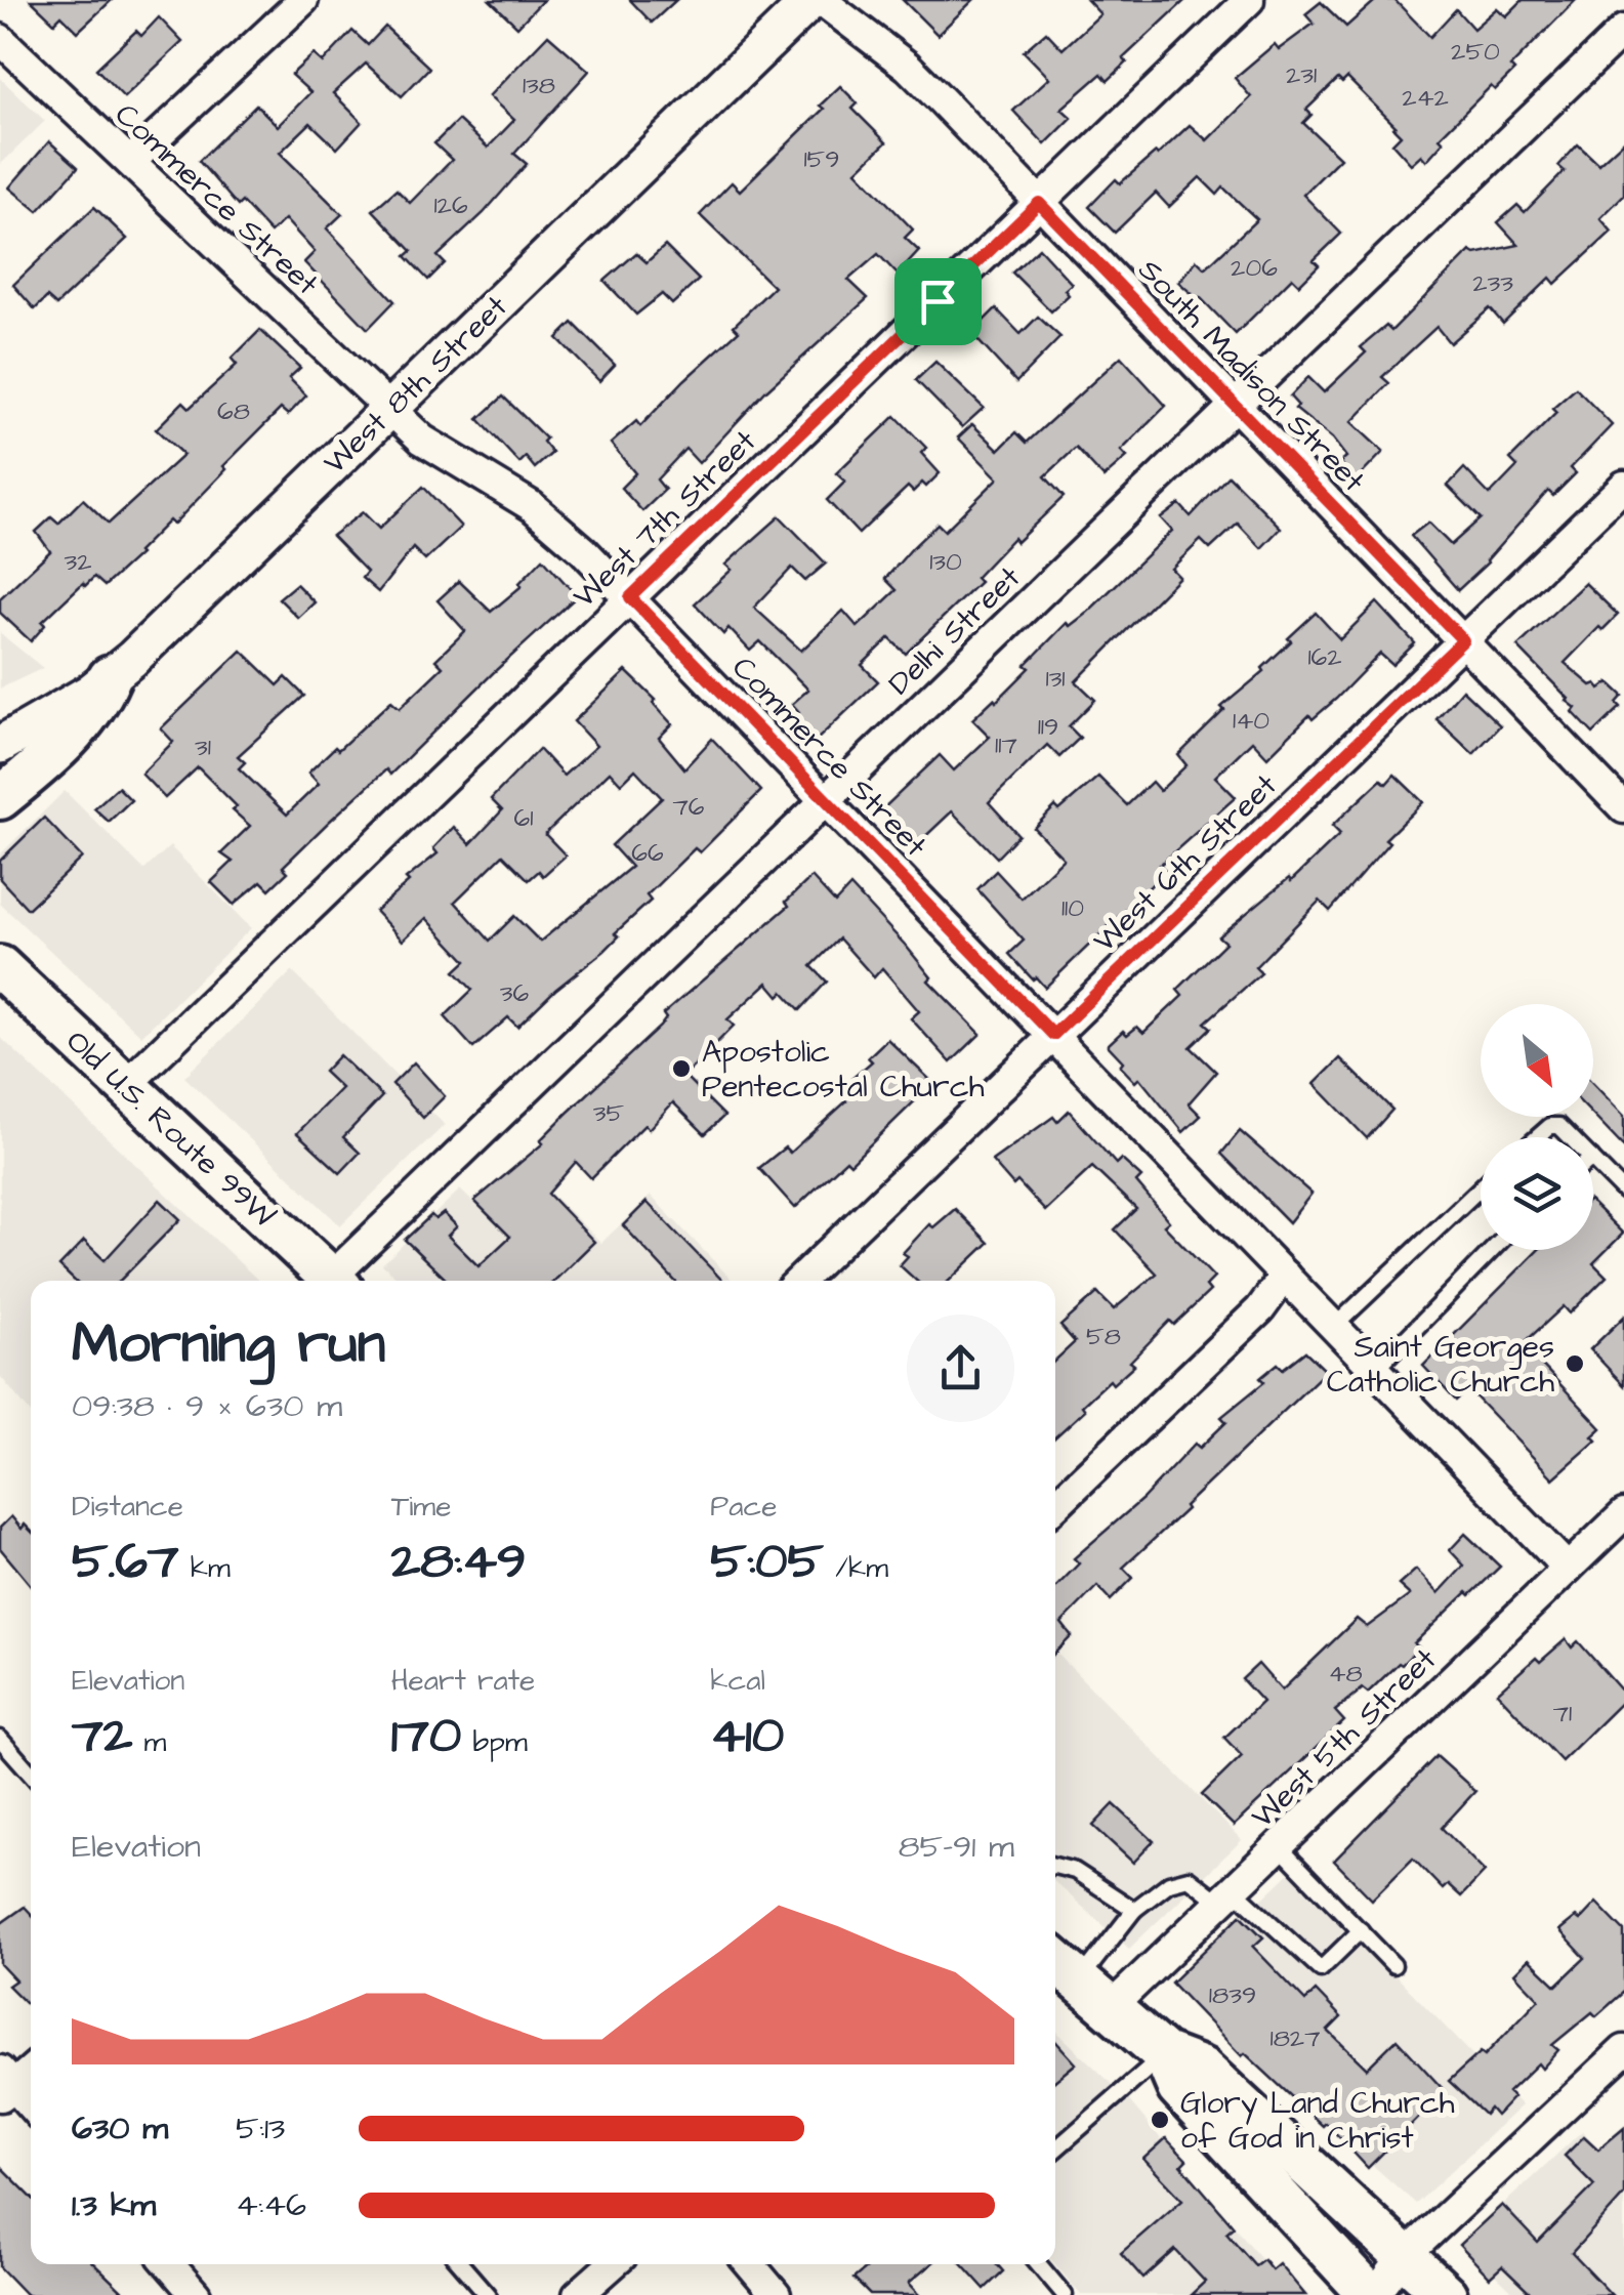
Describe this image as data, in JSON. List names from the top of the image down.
{
  "streets": {
    "main road": ["Old U.S. Route 99W"],
    "street": [
      "Commerce Street",
      "South Madison Street",
      "West 8th Street",
      "West 7th Street",
      "Delhi Street",
      "West 6th Street",
      "West 5th Street"
    ]
  },
  "crossings": [
    ["Commerce Street", "West 8th Street"],
    ["Commerce Street", "West 7th Street"],
    ["Commerce Street", "Delhi Street"],
    ["Commerce Street", "West 6th Street"],
    ["Commerce Street", "West 5th Street"],
    ["South Madison Street", "West 7th Street"],
    ["South Madison Street", "Delhi Street"],
    ["South Madison Street", "West 6th Street"],
    ["West 7th Street", "Old U.S. Route 99W"]
  ],
  "places": ["Apostolic Pentecostal Church", "Saint Georges Catholic Church", "Glory Land Church of God in Christ"],
  "house_numbers": [
    "250",
    "231",
    "138",
    "242",
    "159",
    "126",
    "206",
    "233",
    "68",
    "32",
    "130",
    "162",
    "131",
    "140",
    "119",
    "117",
    "31",
    "76",
    "61",
    "66",
    "110",
    "36",
    "35",
    "58",
    "48",
    "71",
    "1839",
    "1827"
  ],
  "north": "bottom right",
  "page": {
    "heading": ["Morning run", "09:38 · 9 × 630 m"],
    "stats": [
      ["Distance", "5.67 km"],
      ["Time", "28:49"],
      ["Pace", "5:05 /km"],
      ["Elevation", "72 m"],
      ["Heart rate", "170 bpm"],
      ["kcal", "410"]
    ],
    "chart": ["Elevation", "85–91 m"],
    "list": [
      {
        "name": "630 m",
        "note": "5:13"
      },
      {
        "name": "1.3 km",
        "note": "4:46"
      }
    ]
  }
}
